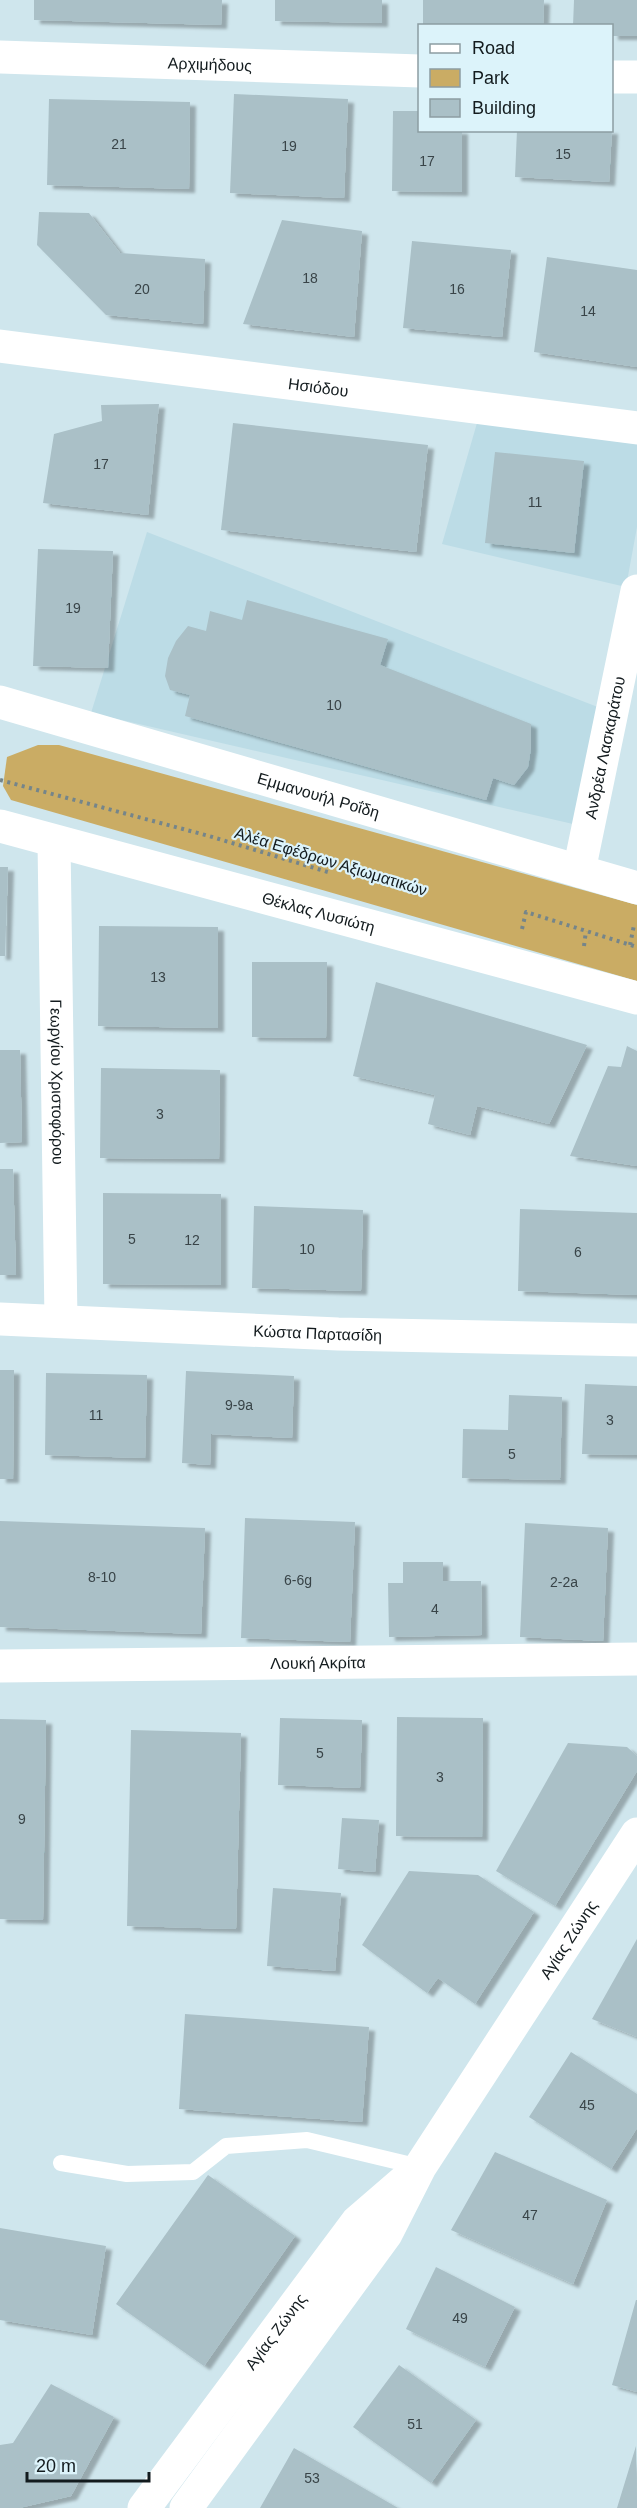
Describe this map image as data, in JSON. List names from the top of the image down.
{
  "streets": {
    "street": [
      "Αρχιμήδους",
      "Ησιόδου",
      "Ανδρέα Λασκαράτου",
      "Εμμανουήλ Ροΐδη",
      "Θέκλας Λυσιώτη",
      "Γεωργίου Χριστοφόρου",
      "Κώστα Παρτασίδη",
      "Λουκή Ακρίτα",
      "Αγίας Ζώνης"
    ],
    "path": ["Αλέα Εφέδρων Αξιωματικών"]
  },
  "crossings": [
    ["Ανδρέα Λασκαράτου", "Εμμανουήλ Ροΐδη"],
    ["Θέκλας Λυσιώτη", "Γεωργίου Χριστοφόρου"],
    ["Γεωργίου Χριστοφόρου", "Κώστα Παρτασίδη"]
  ],
  "house_numbers": [
    "21",
    "19",
    "15",
    "17",
    "18",
    "20",
    "16",
    "14",
    "17",
    "11",
    "19",
    "10",
    "13",
    "3",
    "5",
    "12",
    "10",
    "6",
    "9-9a",
    "11",
    "3",
    "5",
    "8-10",
    "6-6g",
    "2-2a",
    "4",
    "5",
    "3",
    "9",
    "45",
    "47",
    "49",
    "51",
    "53"
  ],
  "legend": ["Road", "Park", "Building"],
  "scale_bar": "20 m"
}
